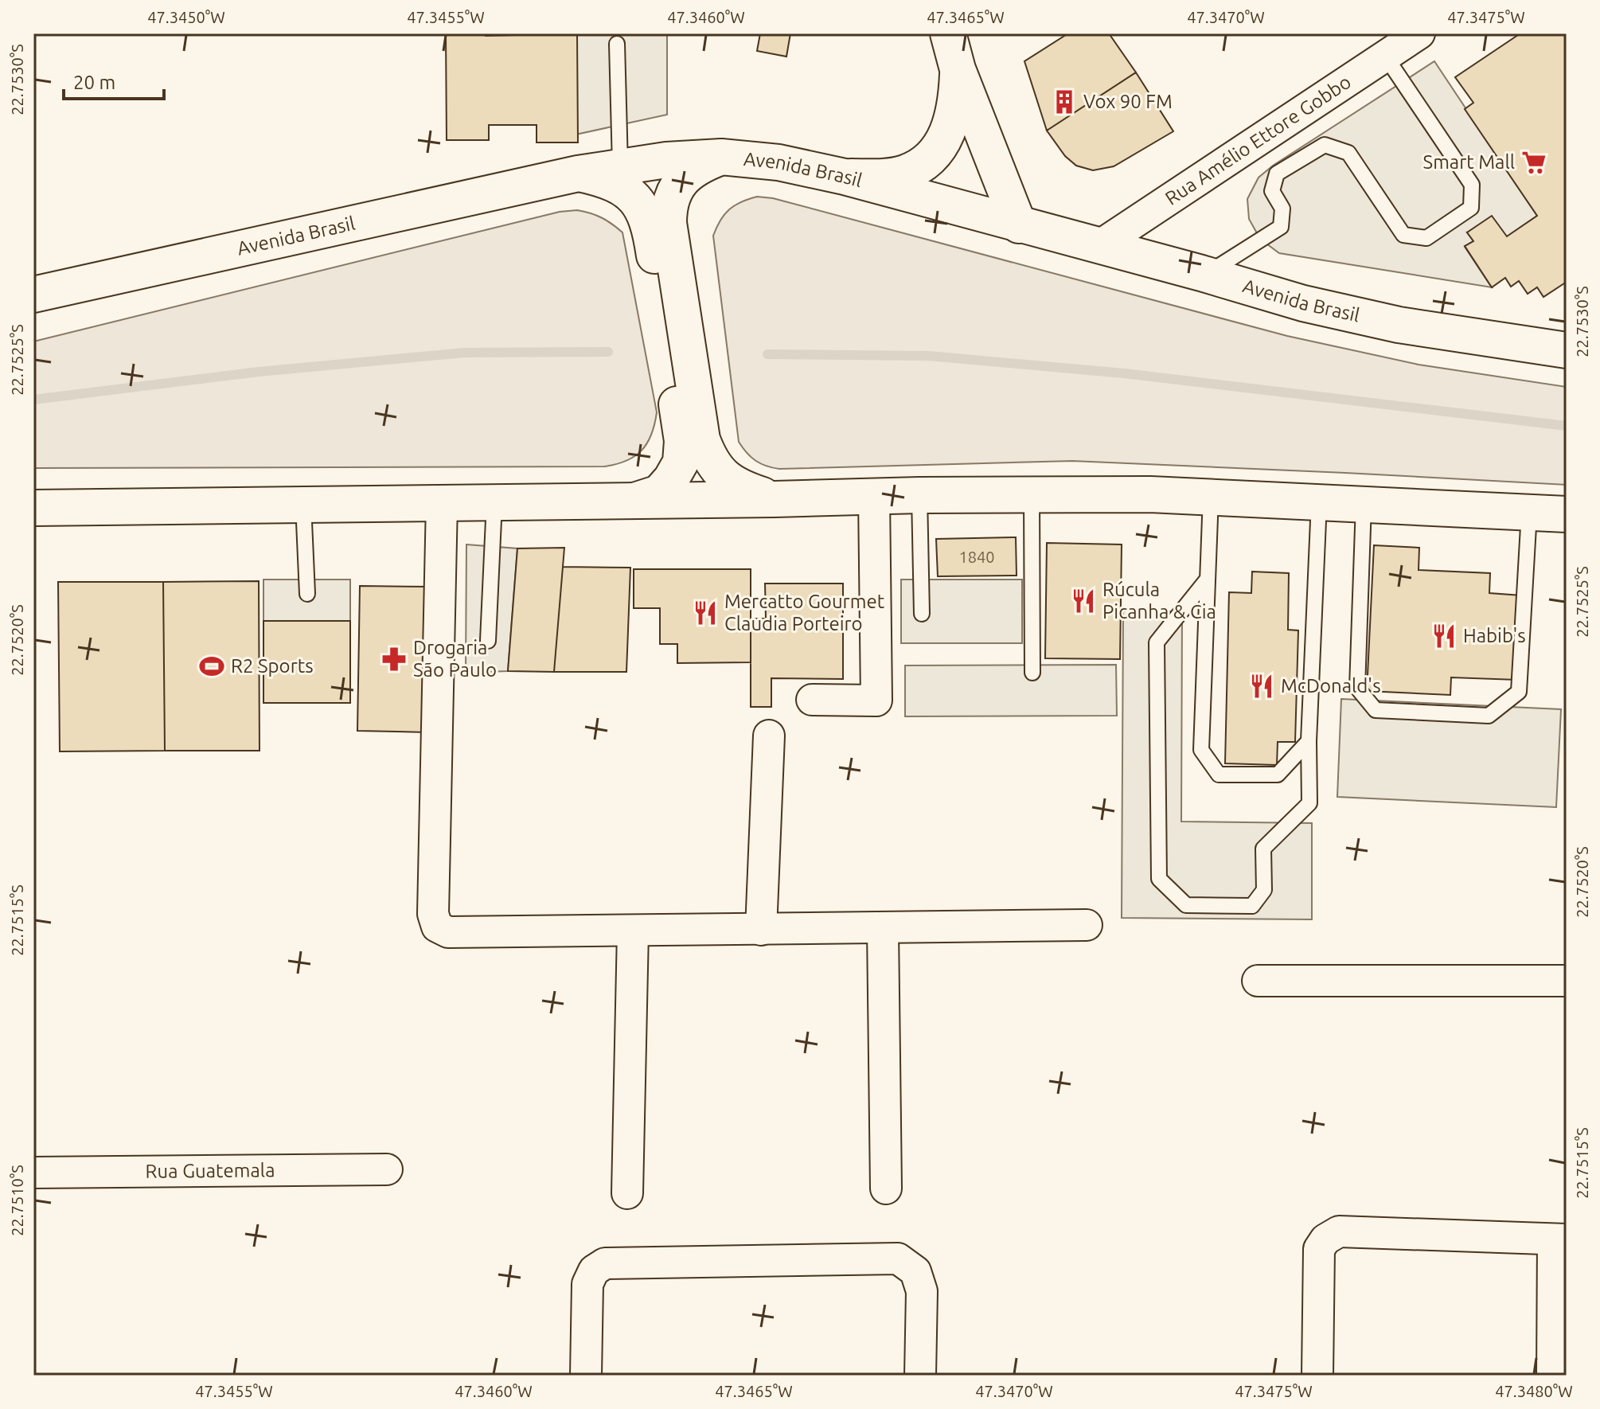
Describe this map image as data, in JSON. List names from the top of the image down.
{
  "streets": {
    "main road": ["Avenida Brasil"],
    "street": ["Rua Amélio Ettore Gobbo", "Rua Guatemala"]
  },
  "crossings": [
    ["Rua Amélio Ettore Gobbo", "Avenida Brasil"]
  ],
  "places": {
    "building": ["Vox 90 FM"],
    "supermarket": ["Smart Mall"],
    "restaurant": [
      "Rúcula Picanha & Cia",
      "Mercatto Gourmet Claudia Porteiro",
      "Habib's",
      "McDonald's"
    ],
    "pharmacy": ["Drogaria São Paulo"],
    "sports": ["R2 Sports"]
  },
  "house_numbers": ["1840"],
  "scale_bar": "20 m",
  "coordinates": [
    "47.3450°W",
    "47.3455°W",
    "47.3460°W",
    "47.3465°W",
    "47.3470°W",
    "47.3475°W",
    "22.7530°S",
    "22.7525°S",
    "22.7520°S",
    "22.7515°S",
    "22.7510°S",
    "47.3480°W"
  ]
}
